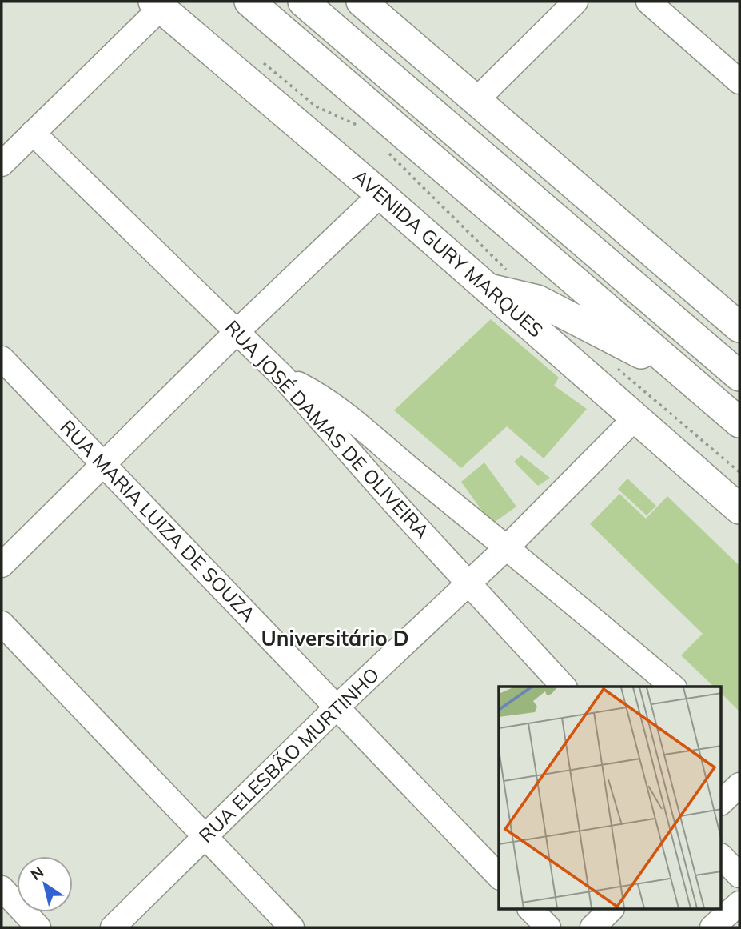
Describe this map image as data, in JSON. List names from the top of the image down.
{
  "streets": {
    "main road": ["AVENIDA GURY MARQUES"],
    "street": ["RUA JOSÉ DAMAS DE OLIVEIRA", "RUA MARIA LUIZA DE SOUZA", "RUA ELESBÃO MURTINHO"]
  },
  "crossings": [
    ["AVENIDA GURY MARQUES", "RUA ELESBÃO MURTINHO"],
    ["RUA JOSÉ DAMAS DE OLIVEIRA", "RUA ELESBÃO MURTINHO"],
    ["RUA MARIA LUIZA DE SOUZA", "RUA ELESBÃO MURTINHO"]
  ],
  "districts": ["Universitário D"],
  "north": "top left"
}
